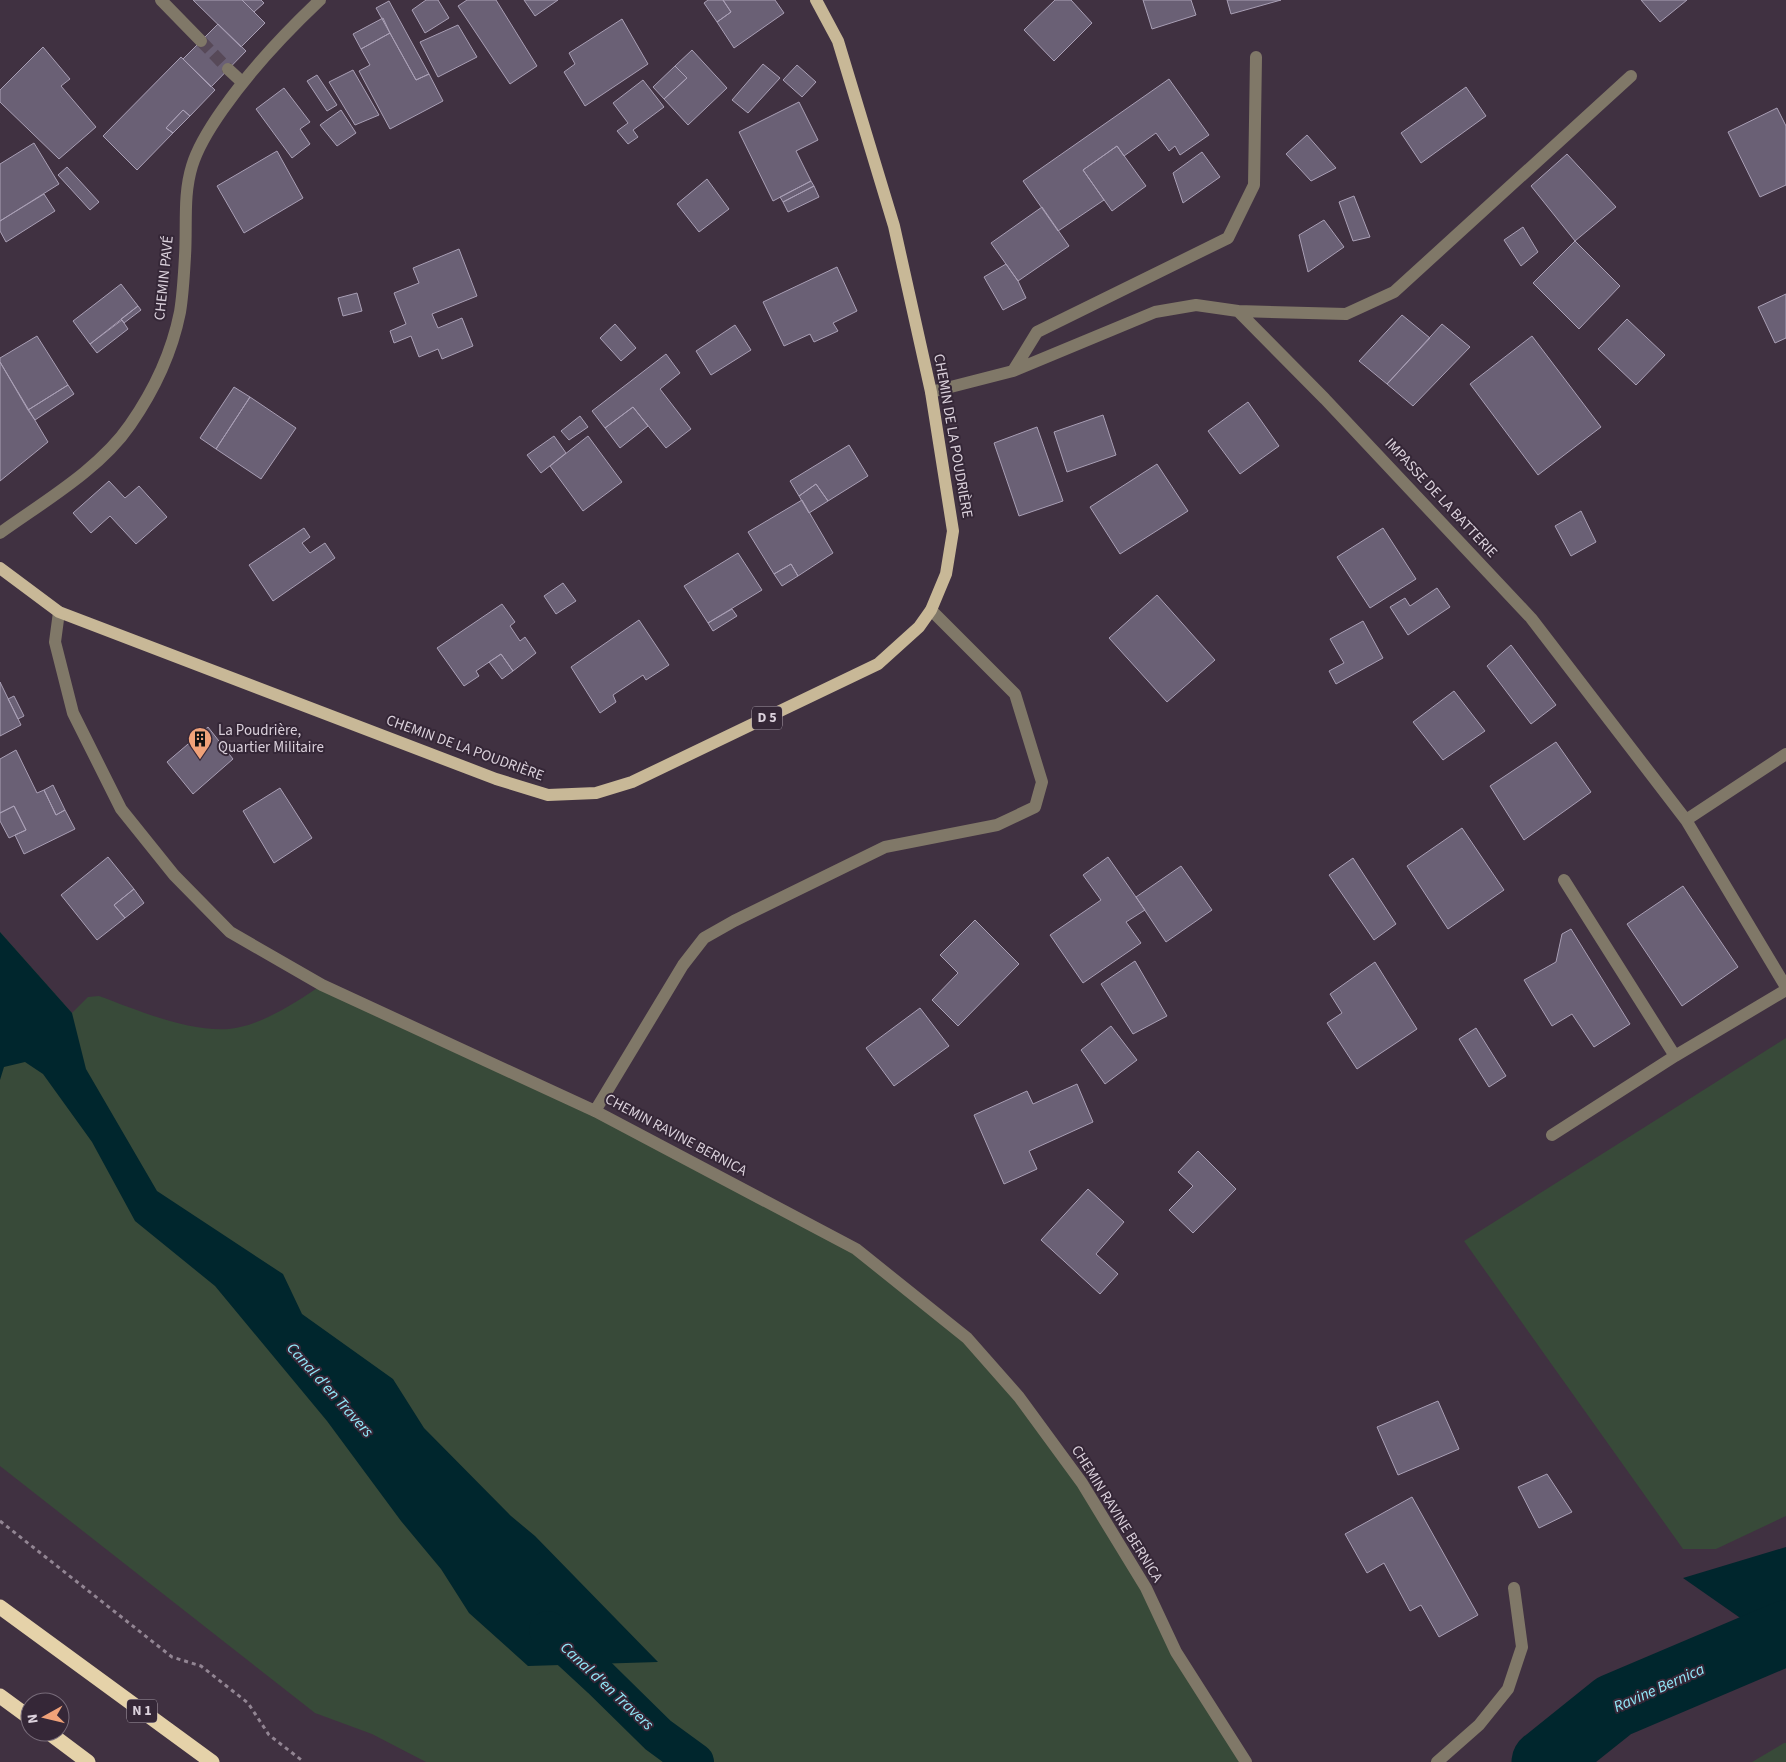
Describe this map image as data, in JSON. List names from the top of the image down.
{
  "streets": {
    "highway": ["N 1"],
    "main road": ["CHEMIN DE LA POUDRIÈRE", "D 5"],
    "street": ["CHEMIN PAVÉ", "IMPASSE DE LA BATTERIE", "CHEMIN RAVINE BERNICA"]
  },
  "crossings": [
    ["CHEMIN DE LA POUDRIÈRE", "CHEMIN RAVINE BERNICA"]
  ],
  "water": ["Canal d'en Travers", "Ravine Bernica"],
  "places": {
    "building": ["La Poudrière, Quartier Militaire"]
  },
  "north": "left"
}
